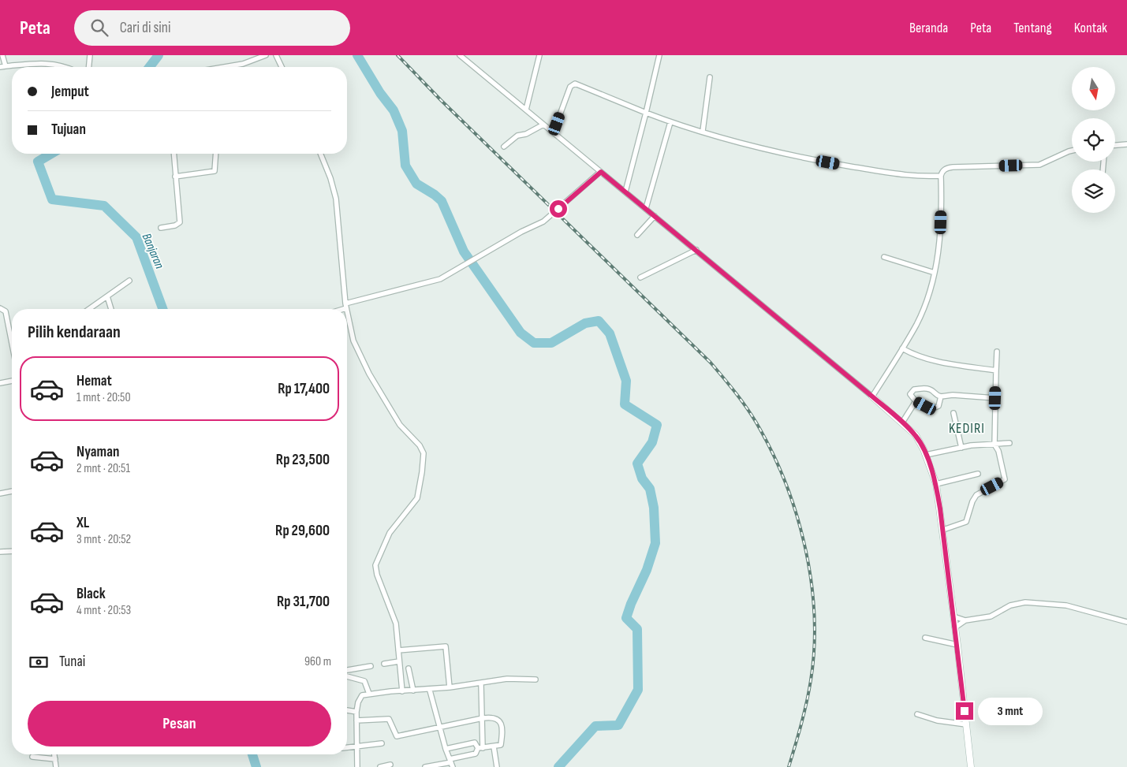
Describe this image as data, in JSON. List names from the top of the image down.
{
  "districts": ["KEDIRI"],
  "water": ["Banjaran"],
  "north": "bottom",
  "page": {
    "header": "Peta",
    "search": "Cari di sini",
    "nav": [
      "Beranda",
      "Peta",
      "Tentang",
      "Kontak"
    ],
    "banner": ["Jemput", "Tujuan"],
    "heading": "Pilih kendaraan",
    "list": [
      {
        "name": "Hemat",
        "note": "1 mnt · 20:50",
        "value": "Rp 17,400"
      },
      {
        "name": "Nyaman",
        "note": "2 mnt · 20:51",
        "value": "Rp 23,500"
      },
      {
        "name": "XL",
        "note": "3 mnt · 20:52",
        "value": "Rp 29,600"
      },
      {
        "name": "Black",
        "note": "4 mnt · 20:53",
        "value": "Rp 31,700"
      }
    ],
    "pay": ["Tunai", "960 m"],
    "buttons": "Pesan",
    "bubble": "3 mnt"
  }
}
